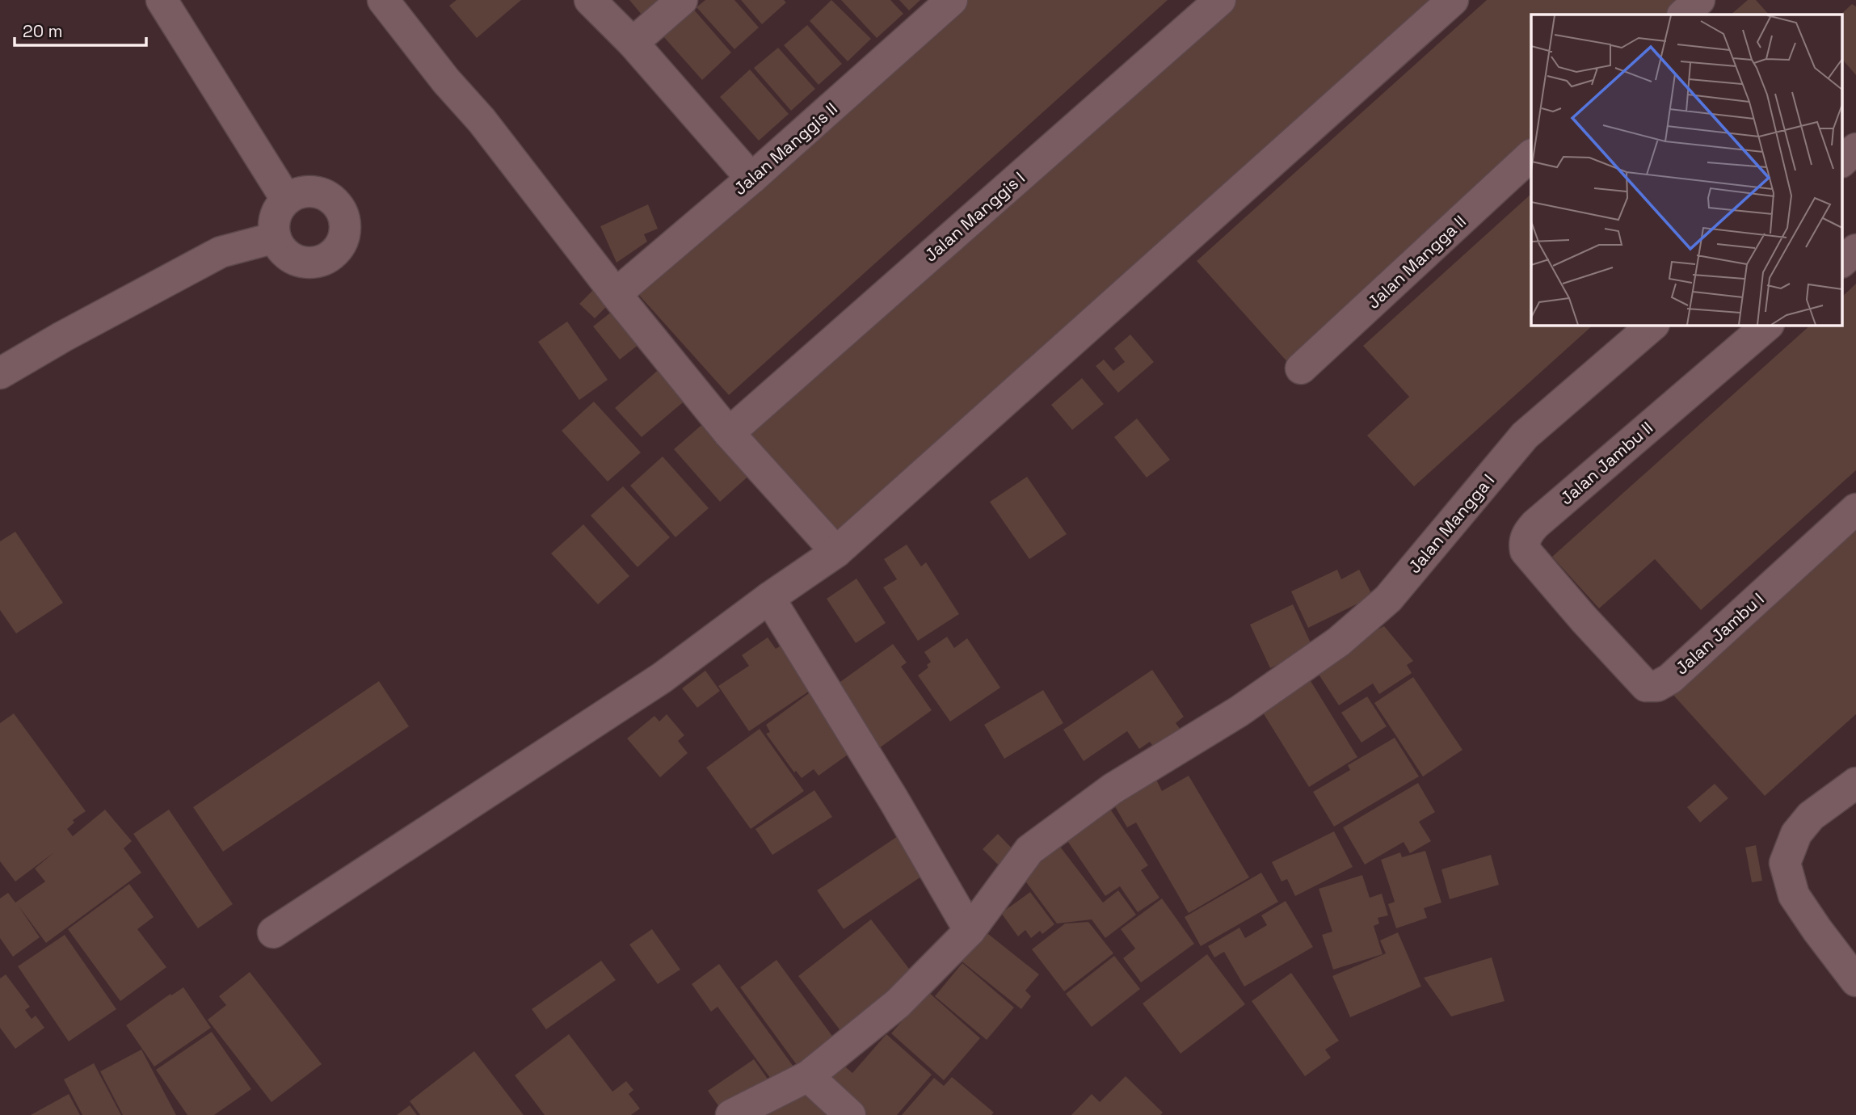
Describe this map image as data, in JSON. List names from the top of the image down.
{
  "streets": {
    "street": [
      "Jalan Manggis II",
      "Jalan Manggis I",
      "Jalan Mangga II",
      "Jalan Jambu II",
      "Jalan Mangga I",
      "Jalan Jambu I"
    ]
  },
  "crossings": [
    ["Jalan Jambu II", "Jalan Jambu I"]
  ],
  "scale_bar": "20 m"
}
